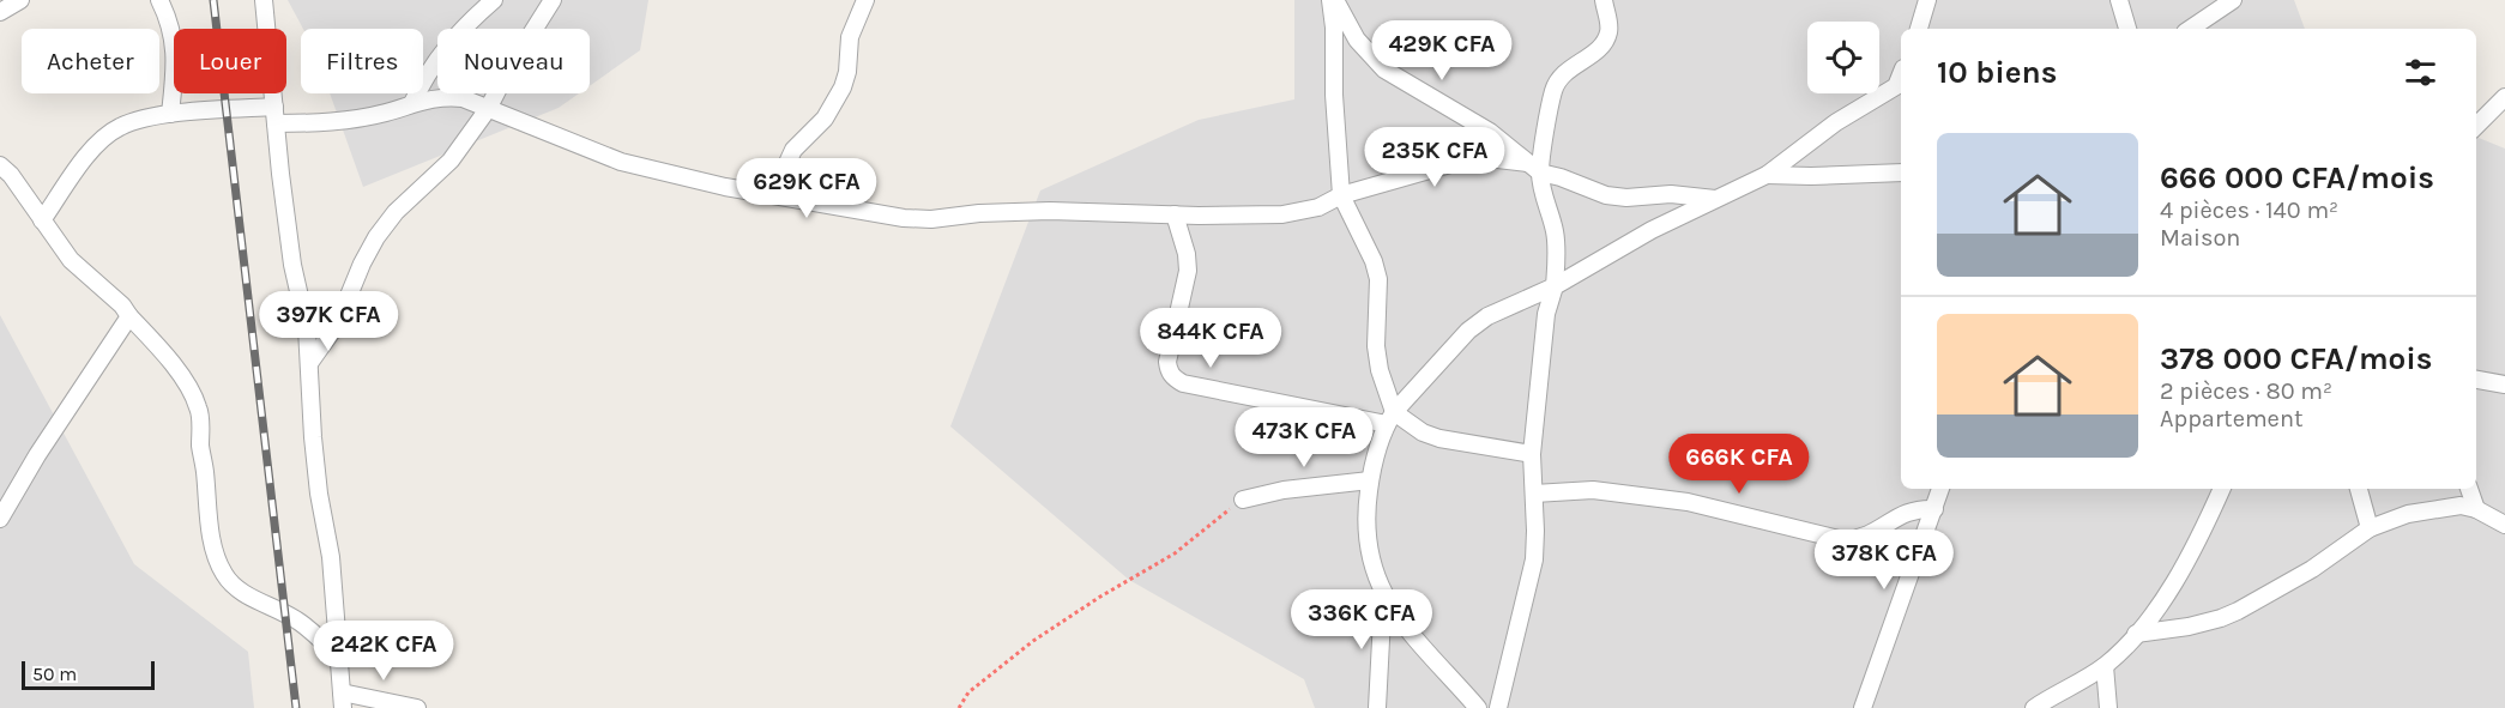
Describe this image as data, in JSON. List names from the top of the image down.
{
  "scale_bar": "50 m",
  "page": {
    "price": [
      "429K CFA",
      "235K CFA",
      "629K CFA",
      "397K CFA",
      "844K CFA",
      "473K CFA",
      "666K CFA",
      "378K CFA",
      "336K CFA",
      "242K CFA"
    ],
    "chip": [
      "Acheter",
      "Louer",
      "Filtres",
      "Nouveau"
    ],
    "heading": "10 biens",
    "list": [
      {
        "name": "666 000 CFA/mois",
        "note": "4 pièces · 140 m² · Maison"
      },
      {
        "name": "378 000 CFA/mois",
        "note": "2 pièces · 80 m² · Appartement"
      }
    ],
    "scale": "50 m"
  }
}
